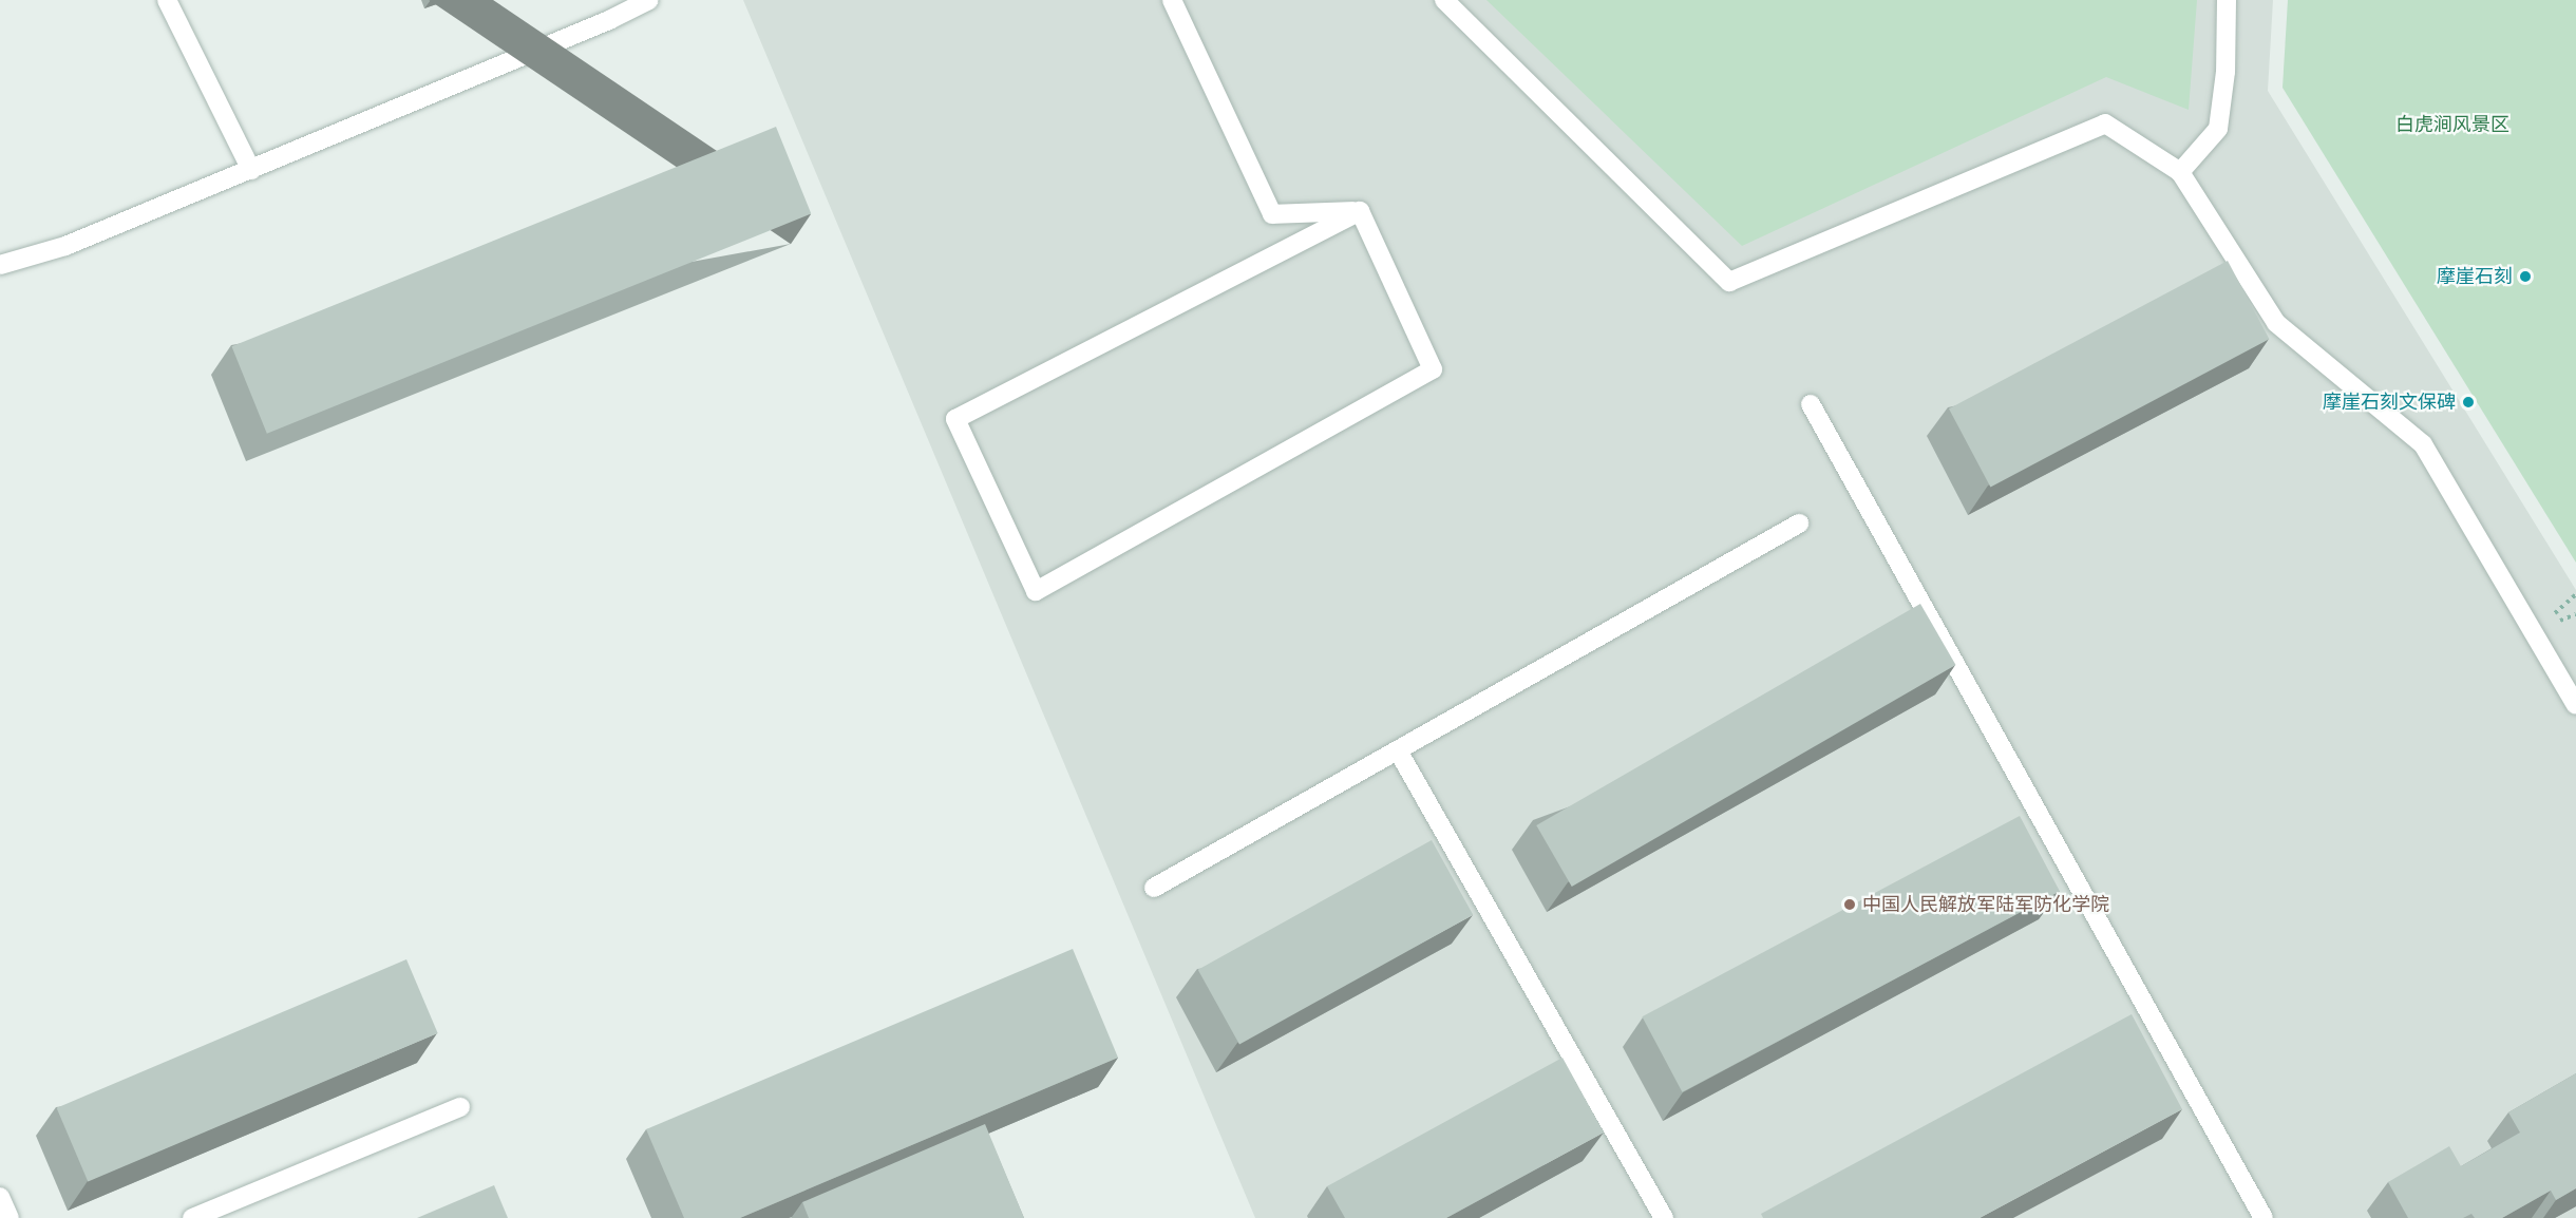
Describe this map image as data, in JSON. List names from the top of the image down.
{
  "parks": ["白虎涧风景区"],
  "places": ["摩崖石刻", "摩崖石刻文保碑", "中国人民解放军陆军防化学院"]
}
